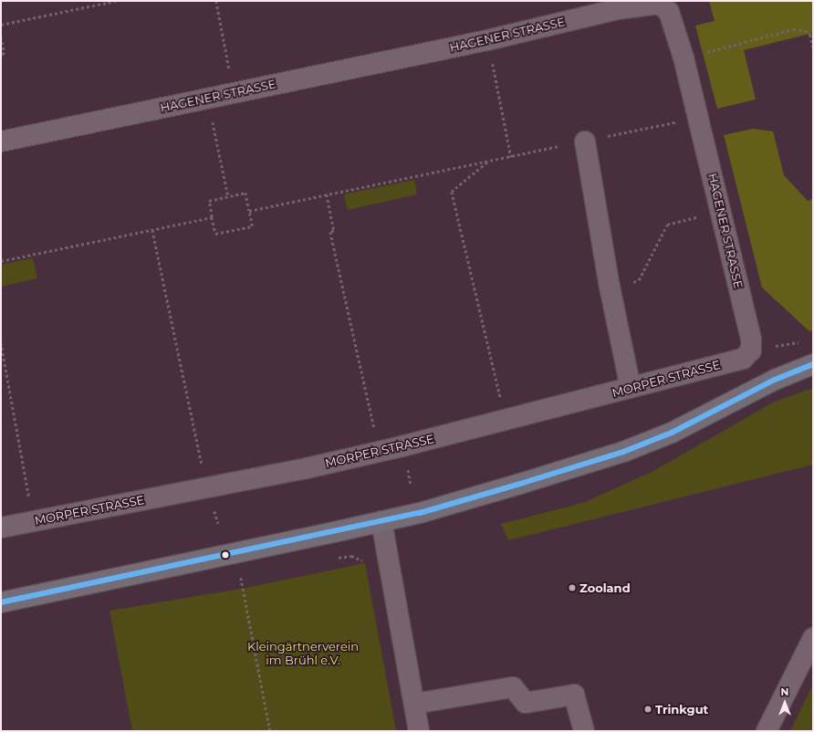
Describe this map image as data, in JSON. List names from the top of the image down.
{
  "streets": {
    "street": ["HAGENER STRASSE", "MORPER STRASSE"]
  },
  "crossings": [
    ["HAGENER STRASSE", "MORPER STRASSE"]
  ],
  "parks": ["Kleingärtnerverein im Brühl e.V."],
  "places": ["Zooland", "Trinkgut"],
  "north": "top"
}
